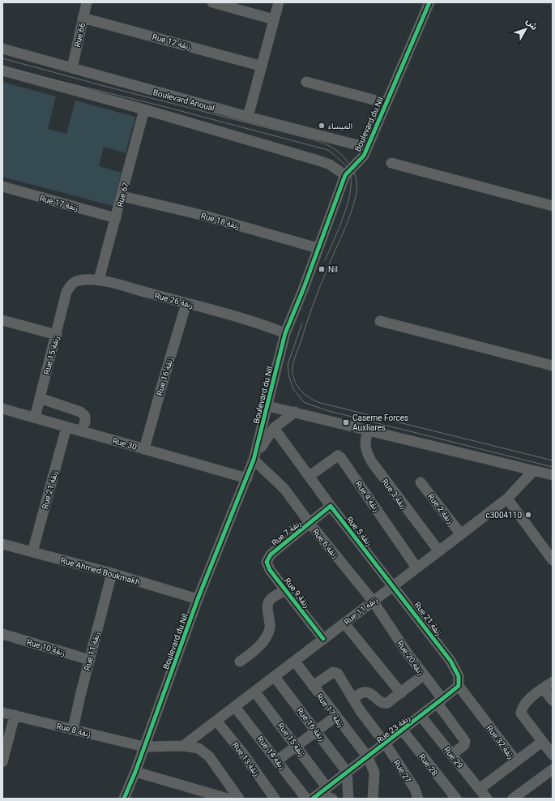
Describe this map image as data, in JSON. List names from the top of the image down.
{
  "streets": {
    "street": [
      "Rue 66",
      "Rue 12 زنقة",
      "Boulevard Anoual",
      "Boulevard du Nil",
      "Rue 67",
      "Rue 17 زنقة",
      "Rue 18 زنقة",
      "Rue 26 زنقة",
      "Rue 15 زنقة",
      "Rue 16 زنقة",
      "Rue 30",
      "Rue 21 زنقة",
      "Rue 3 زنقة",
      "Rue 4 زنقة",
      "Rue 2 زنقة",
      "Rue 5 زنقة",
      "Rue 7 زنقة",
      "Rue 6 زنقة",
      "Rue Ahmed Boukmakh",
      "Rue 9 زنقة",
      "Rue 11 زنقة",
      "Rue 10 زنقة",
      "Rue 20 زنقة",
      "Rue 23 زنقة",
      "Rue 8 زنقة",
      "Rue 32 زنقة",
      "Rue 14 زنقة",
      "Rue 29",
      "Rue 13 زنقة",
      "Rue 28",
      "Rue 27"
    ]
  },
  "crossings": [
    ["Rue 66", "Rue 12 زنقة"],
    ["Rue 66", "Boulevard Anoual"],
    ["Boulevard Anoual", "Boulevard du Nil"],
    ["Boulevard du Nil", "Rue 18 زنقة"],
    ["Boulevard du Nil", "Rue 26 زنقة"],
    ["Boulevard du Nil", "Rue 30"],
    ["Boulevard du Nil", "Rue 6 زنقة"],
    ["Boulevard du Nil", "Rue Ahmed Boukmakh"],
    ["Boulevard du Nil", "Rue 8 زنقة"],
    ["Rue 67", "Rue 17 زنقة"],
    ["Rue 67", "Rue 18 زنقة"],
    ["Rue 67", "Rue 26 زنقة"],
    ["Rue 17 زنقة", "Rue 11 زنقة"],
    ["Rue 17 زنقة", "Rue 23 زنقة"],
    ["Rue 17 زنقة", "Rue 27"],
    ["Rue 26 زنقة", "Rue 15 زنقة"],
    ["Rue 26 زنقة", "Rue 16 زنقة"],
    ["Rue 15 زنقة", "Rue 30"],
    ["Rue 15 زنقة", "Rue 11 زنقة"],
    ["Rue 15 زنقة", "Rue 23 زنقة"],
    ["Rue 16 زنقة", "Rue 30"],
    ["Rue 16 زنقة", "Rue 11 زنقة"],
    ["Rue 16 زنقة", "Rue 23 زنقة"],
    ["Rue 30", "Rue 21 زنقة"],
    ["Rue 21 زنقة", "Rue 5 زنقة"],
    ["Rue 21 زنقة", "Rue Ahmed Boukmakh"],
    ["Rue 21 زنقة", "Rue 11 زنقة"],
    ["Rue 21 زنقة", "Rue 23 زنقة"],
    ["Rue 21 زنقة", "Rue 32 زنقة"],
    ["Rue 3 زنقة", "Rue 11 زنقة"],
    ["Rue 4 زنقة", "Rue 5 زنقة"],
    ["Rue 4 زنقة", "Rue 11 زنقة"],
    ["Rue 2 زنقة", "Rue 11 زنقة"],
    ["Rue 5 زنقة", "Rue 11 زنقة"],
    ["Rue 7 زنقة", "Rue 6 زنقة"],
    ["Rue 7 زنقة", "Rue 9 زنقة"],
    ["Rue 6 زنقة", "Rue 11 زنقة"],
    ["Rue 6 زنقة", "Rue 20 زنقة"],
    ["Rue Ahmed Boukmakh", "Rue 11 زنقة"],
    ["Rue 9 زنقة", "Rue 11 زنقة"],
    ["Rue 11 زنقة", "Rue 10 زنقة"],
    ["Rue 11 زنقة", "Rue 8 زنقة"],
    ["Rue 11 زنقة", "Rue 14 زنقة"],
    ["Rue 11 زنقة", "Rue 13 زنقة"],
    ["Rue 20 زنقة", "Rue 23 زنقة"],
    ["Rue 20 زنقة", "Rue 29"],
    ["Rue 23 زنقة", "Rue 32 زنقة"],
    ["Rue 23 زنقة", "Rue 29"],
    ["Rue 23 زنقة", "Rue 28"],
    ["Rue 23 زنقة", "Rue 27"],
    ["Rue 32 زنقة", "Rue 29"]
  ],
  "places": {
    "other": ["الميساء", "c3004110"],
    "transit": ["Nil", "Caserne Forces Auxliares"]
  },
  "north": "top right"
}
